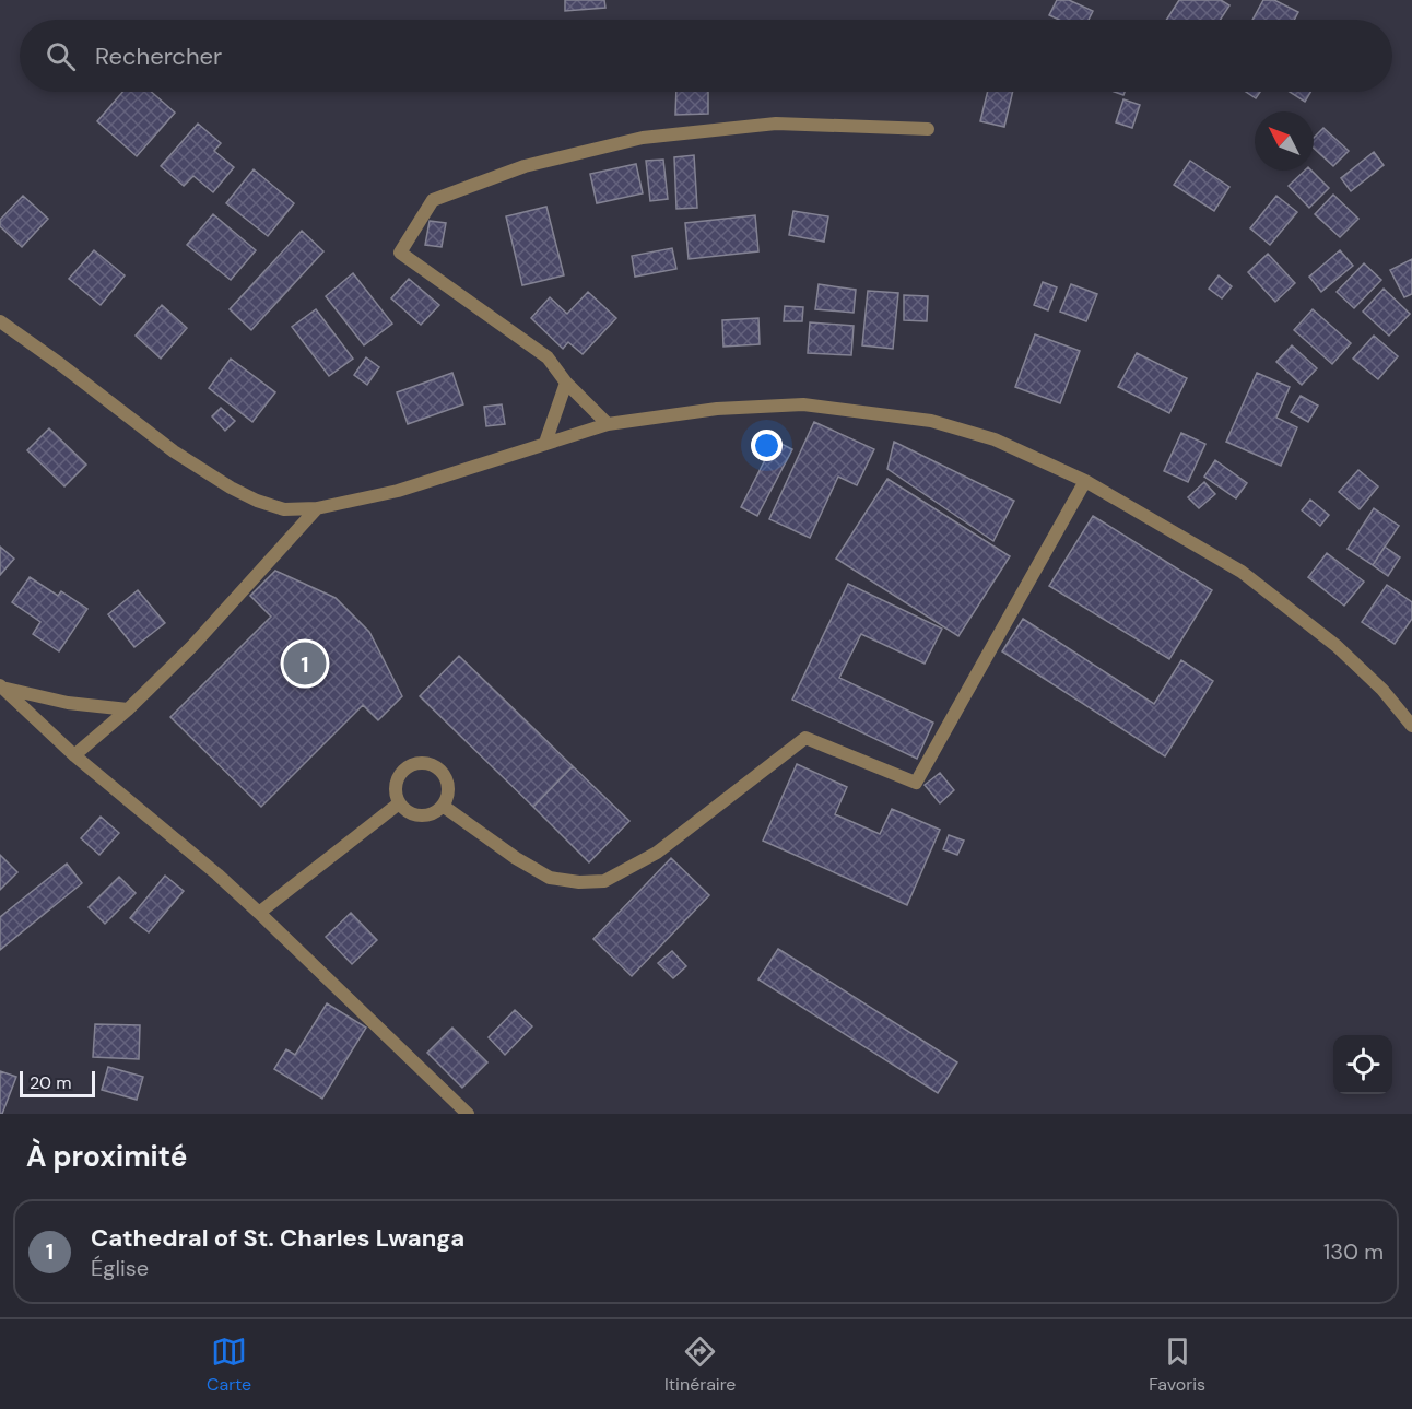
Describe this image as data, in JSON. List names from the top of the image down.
{
  "scale_bar": "20 m",
  "north": "top left",
  "page": {
    "search": "Rechercher",
    "pins": "1",
    "scale": "20 m",
    "heading": "À proximité",
    "list": [
      {
        "mark": "1",
        "name": "Cathedral of St. Charles Lwanga",
        "note": "Église",
        "value": "130 m"
      }
    ],
    "nav": ["Carte", "Itinéraire", "Favoris"]
  }
}
